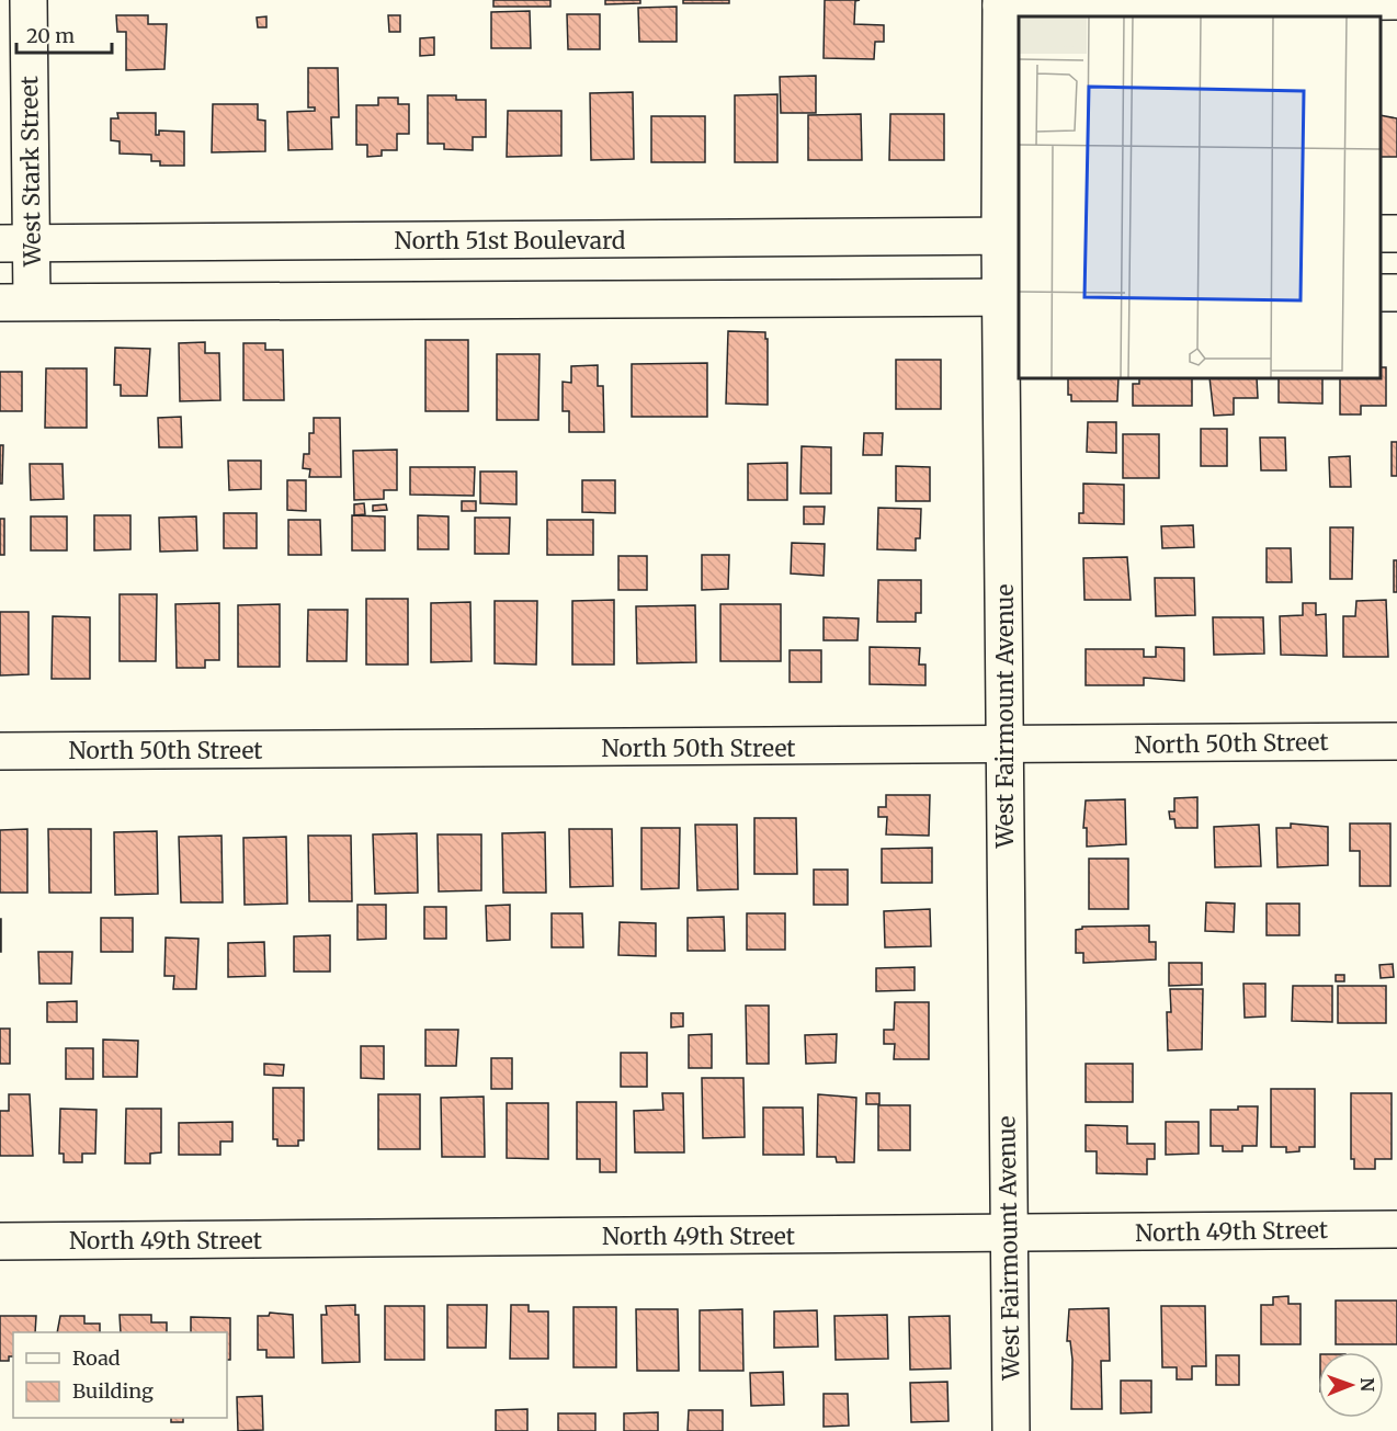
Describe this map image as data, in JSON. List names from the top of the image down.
{
  "streets": {
    "street": [
      "West Stark Street",
      "North 51st Boulevard",
      "West Fairmount Avenue",
      "North 50th Street",
      "North 49th Street"
    ]
  },
  "crossings": [
    ["West Stark Street", "North 51st Boulevard"],
    ["North 51st Boulevard", "West Fairmount Avenue"],
    ["West Fairmount Avenue", "North 50th Street"],
    ["West Fairmount Avenue", "North 49th Street"]
  ],
  "legend": ["Road", "Building"],
  "scale_bar": "20 m",
  "north": "right"
}
